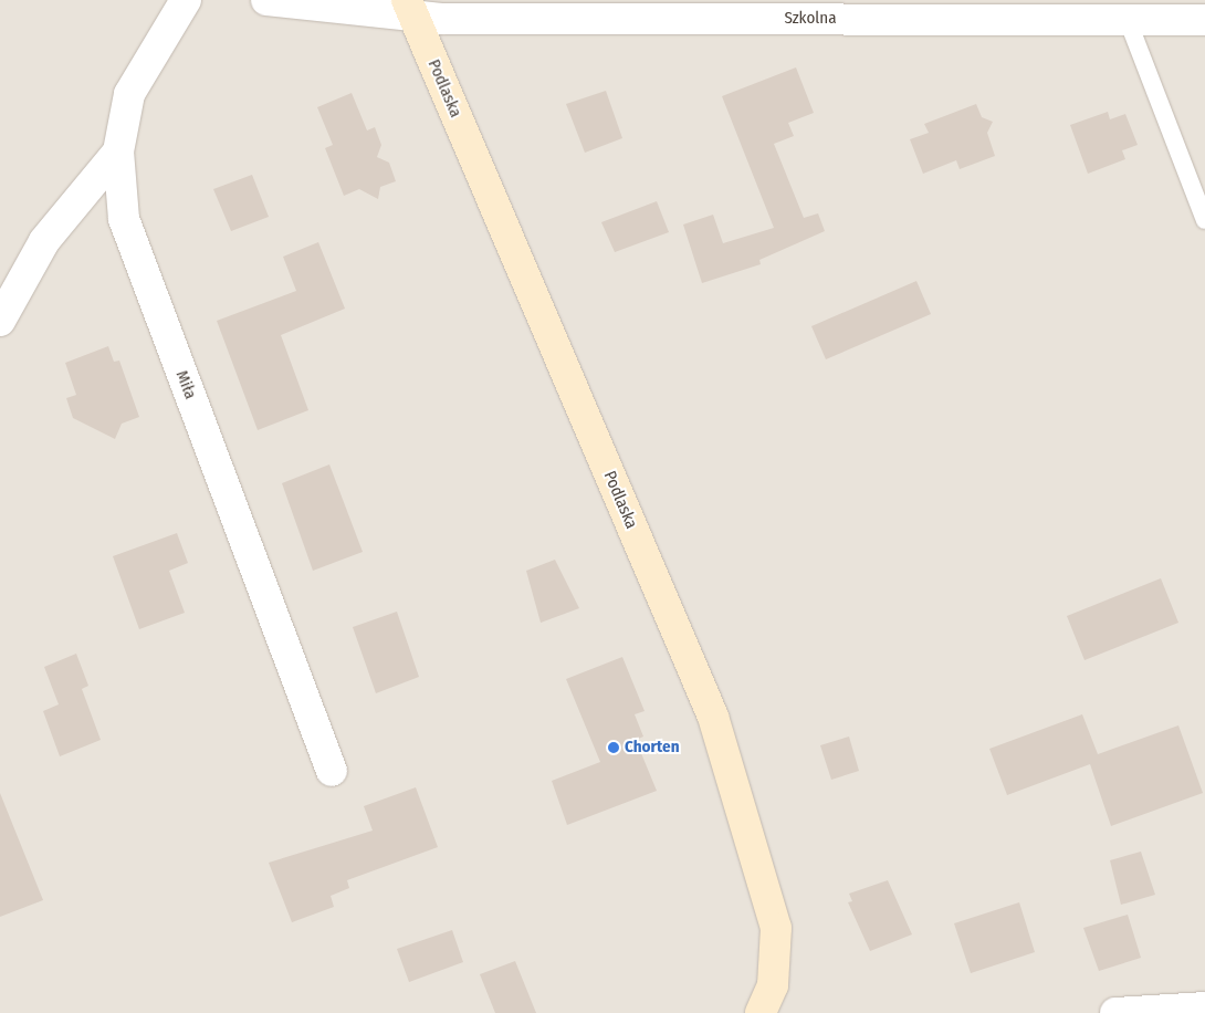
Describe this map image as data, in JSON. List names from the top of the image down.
{
  "streets": {
    "street": ["Szkolna", "Podlaska", "Miła"]
  },
  "crossings": [
    ["Szkolna", "Podlaska"]
  ],
  "places": ["Chorten"]
}
